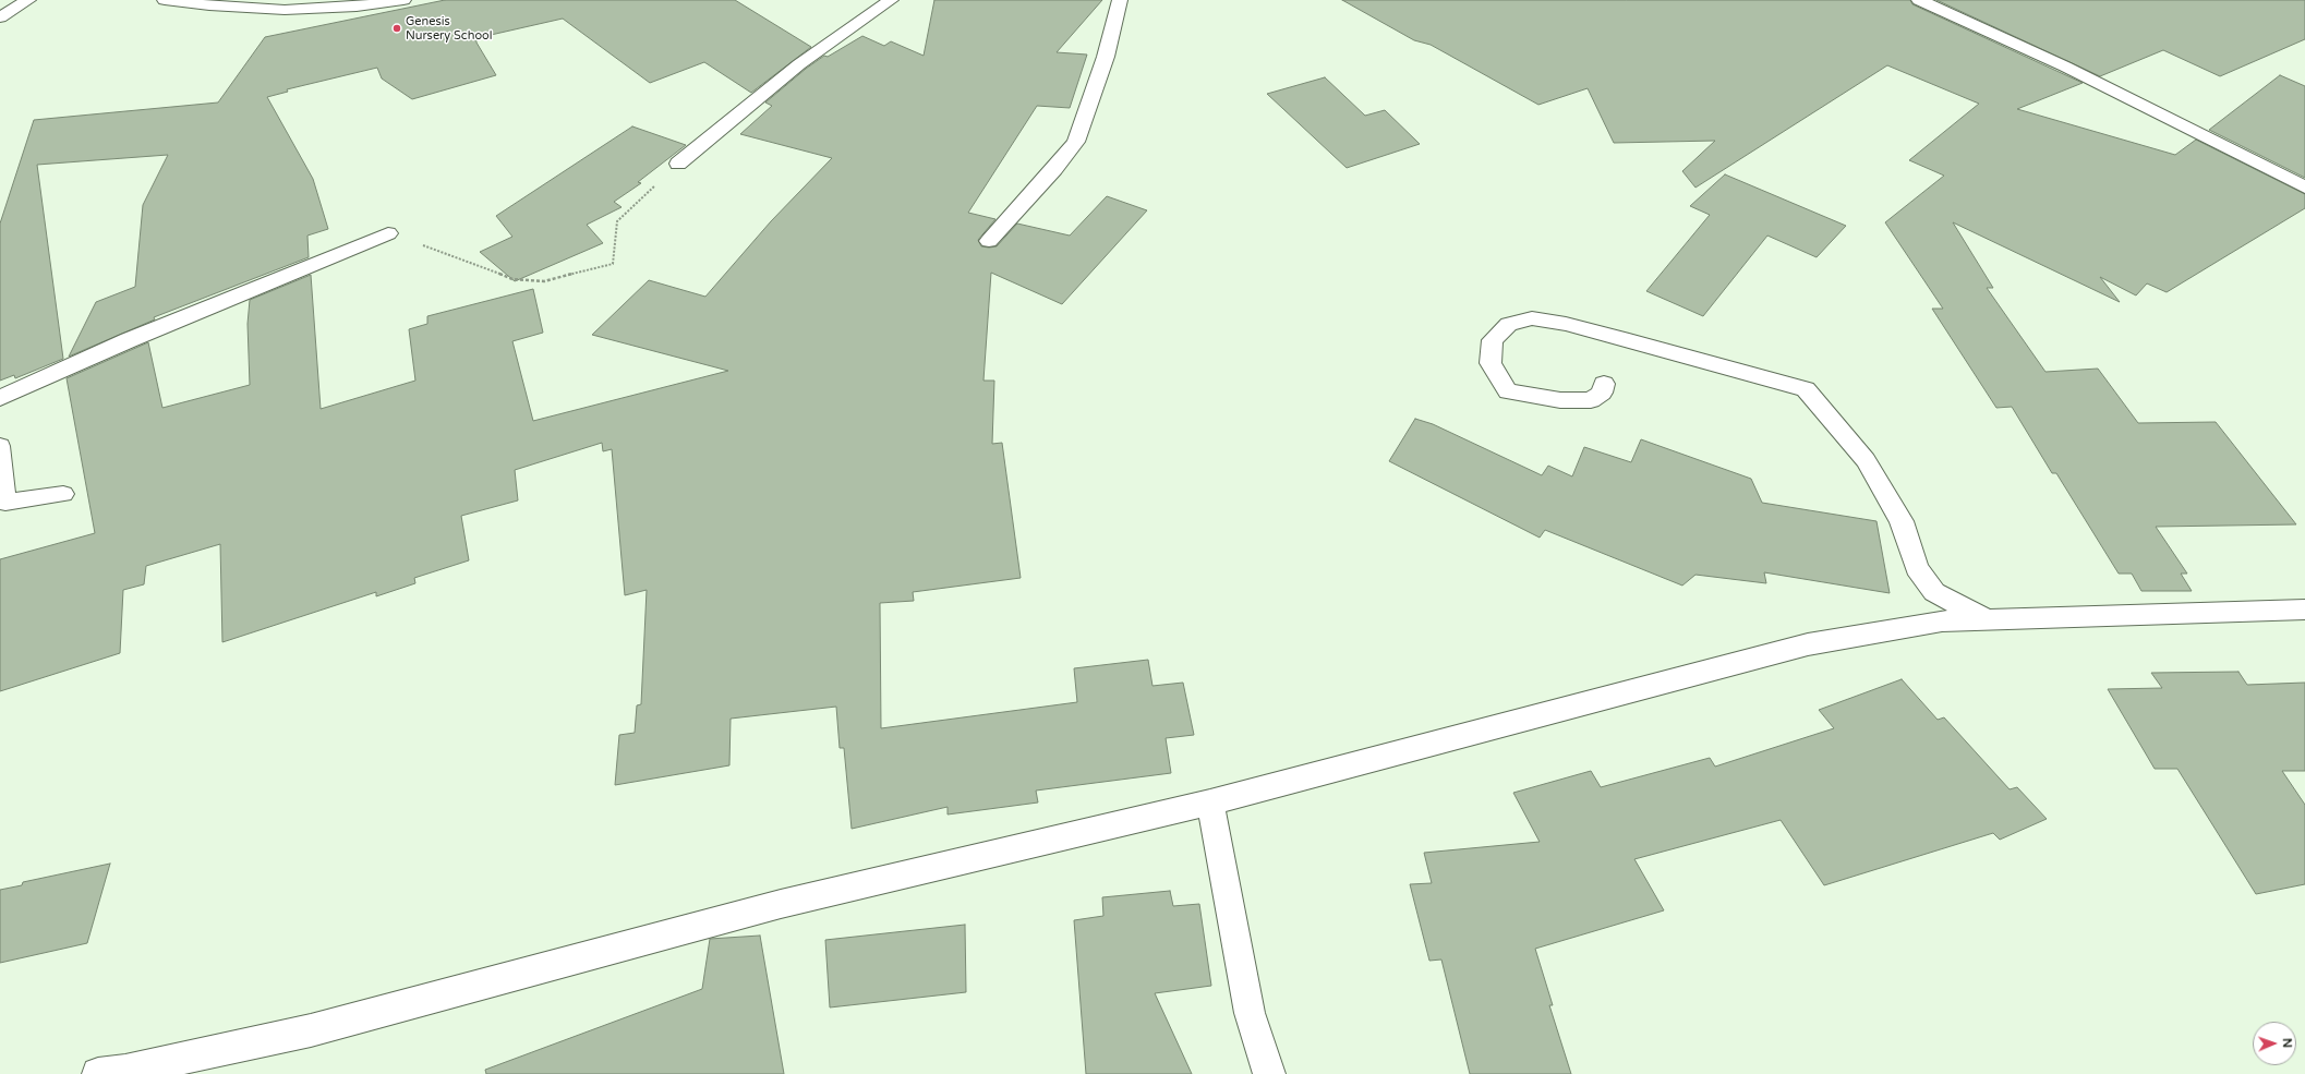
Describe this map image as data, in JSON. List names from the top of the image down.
{
  "places": ["Genesis Nursery School"],
  "north": "right"
}
